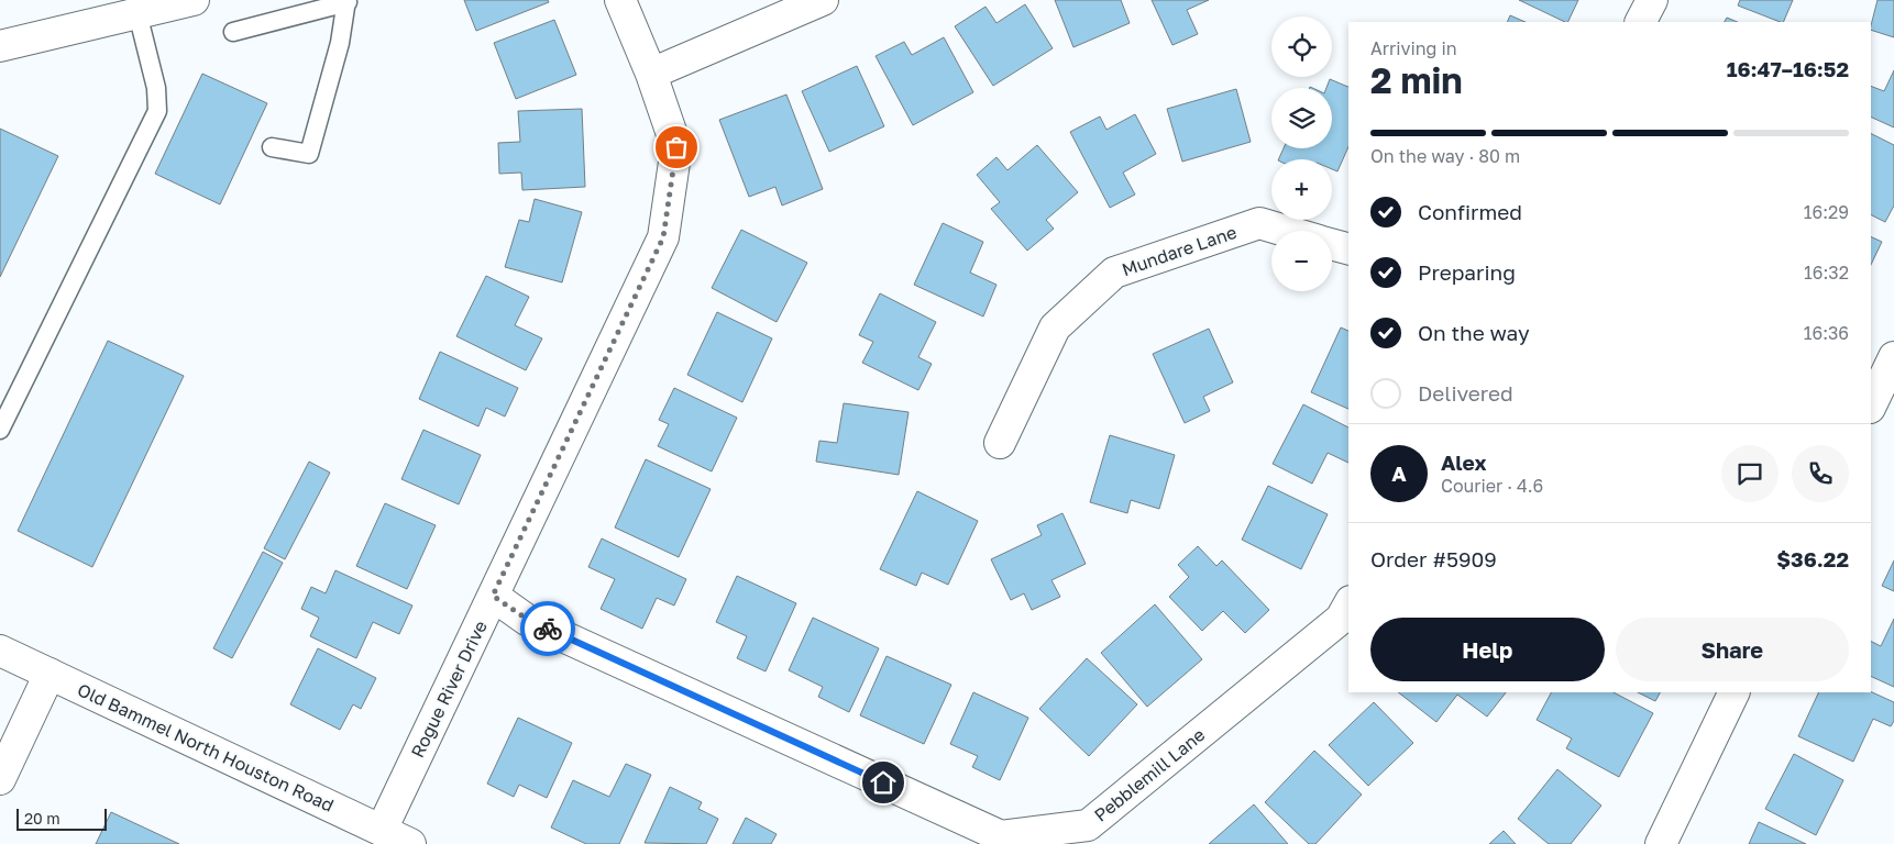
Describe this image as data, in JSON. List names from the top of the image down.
{
  "streets": {
    "street": [
      "Mundare Lane",
      "Rogue River Drive",
      "Old Bammel North Houston Road",
      "Pebblemill Lane"
    ]
  },
  "crossings": [
    ["Rogue River Drive", "Old Bammel North Houston Road"],
    ["Rogue River Drive", "Pebblemill Lane"]
  ],
  "scale_bar": "20 m",
  "page": {
    "map_buttons": ["+", "−"],
    "heading": ["2 min", "Arriving in", "16:47–16:52"],
    "panel": [
      "Alex",
      "Courier · 4.6",
      "Order #5909",
      "$36.22"
    ],
    "bar": "On the way · 80 m",
    "list": [
      ["Confirmed", "16:29"],
      ["Preparing", "16:32"],
      ["On the way", "16:36"],
      "Delivered"
    ],
    "round": "A",
    "buttons": ["Help", "Share"],
    "scale": "20 m"
  }
}
